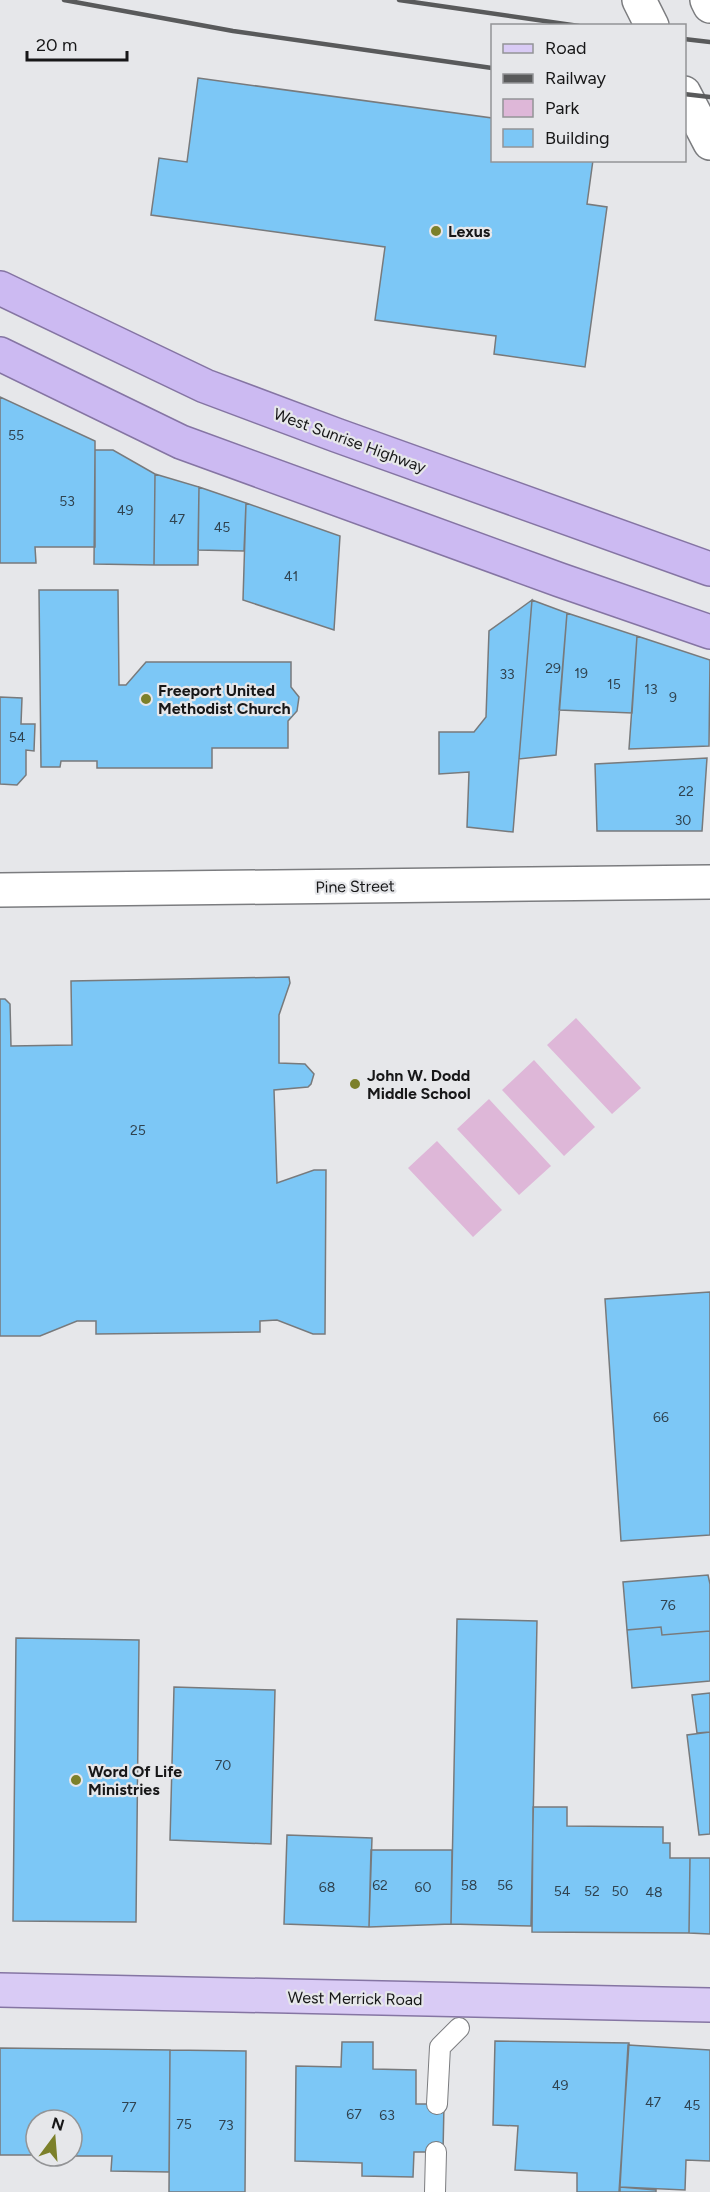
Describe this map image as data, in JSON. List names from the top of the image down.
{
  "streets": {
    "highway": ["West Sunrise Highway"],
    "main road": ["West Merrick Road"],
    "street": ["Pine Street"]
  },
  "places": [
    "Lexus",
    "Freeport United Methodist Church",
    "John W. Dodd Middle School",
    "Word Of Life Ministries"
  ],
  "house_numbers": [
    "55",
    "53",
    "49",
    "47",
    "45",
    "41",
    "29",
    "19",
    "33",
    "15",
    "13",
    "9",
    "54",
    "22",
    "30",
    "25",
    "66",
    "76",
    "70",
    "62",
    "58",
    "56",
    "68",
    "60",
    "54",
    "52",
    "50",
    "48",
    "49",
    "47",
    "45",
    "77",
    "67",
    "63",
    "75",
    "73"
  ],
  "legend": [
    "Road",
    "Railway",
    "Park",
    "Building"
  ],
  "scale_bar": "20 m",
  "north": "top"
}
